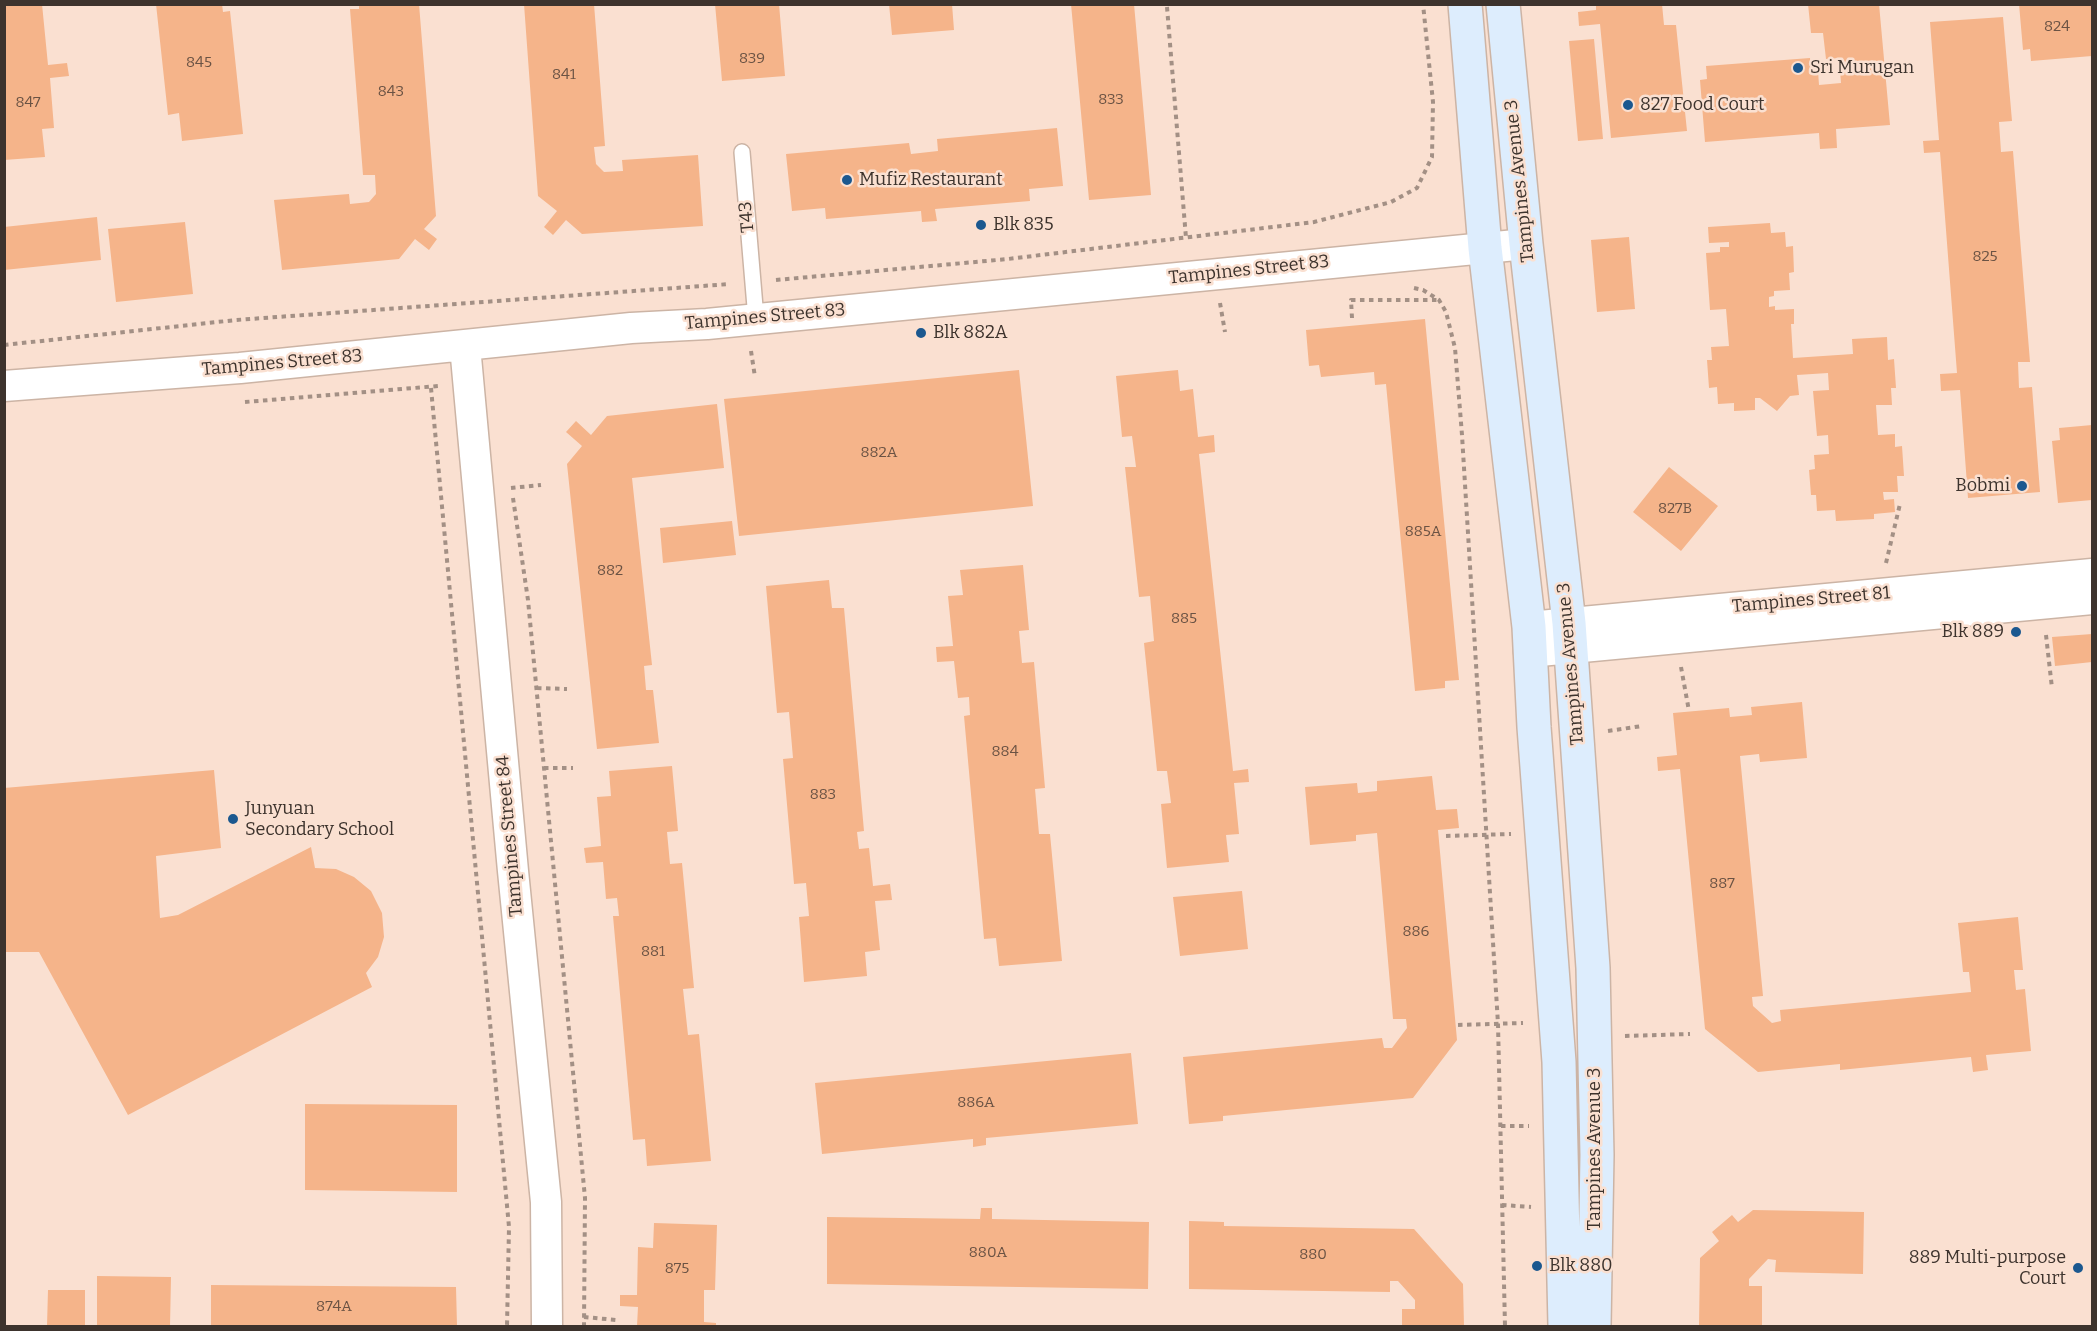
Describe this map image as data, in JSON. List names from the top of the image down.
{
  "streets": {
    "street": [
      "Tampines Avenue 3",
      "Tampines Street 83",
      "Tampines Street 81",
      "Tampines Street 84"
    ],
    "lane": ["T43"]
  },
  "crossings": [
    ["Tampines Avenue 3", "Tampines Street 83"],
    ["Tampines Avenue 3", "Tampines Street 81"],
    ["T43", "Tampines Street 83"],
    ["Tampines Street 83", "Tampines Street 84"]
  ],
  "places": [
    "Sri Murugan",
    "827 Food Court",
    "Mufiz Restaurant",
    "Blk 835",
    "Blk 882A",
    "Bobmi",
    "Blk 889",
    "Junyuan Secondary School",
    "Blk 880",
    "889 Multi-purpose Court"
  ],
  "house_numbers": [
    "824",
    "839",
    "845",
    "841",
    "843",
    "833",
    "847",
    "825",
    "882A",
    "827B",
    "885A",
    "882",
    "885",
    "884",
    "883",
    "887",
    "886",
    "881",
    "886A",
    "880A",
    "880",
    "875",
    "874A"
  ]
}
